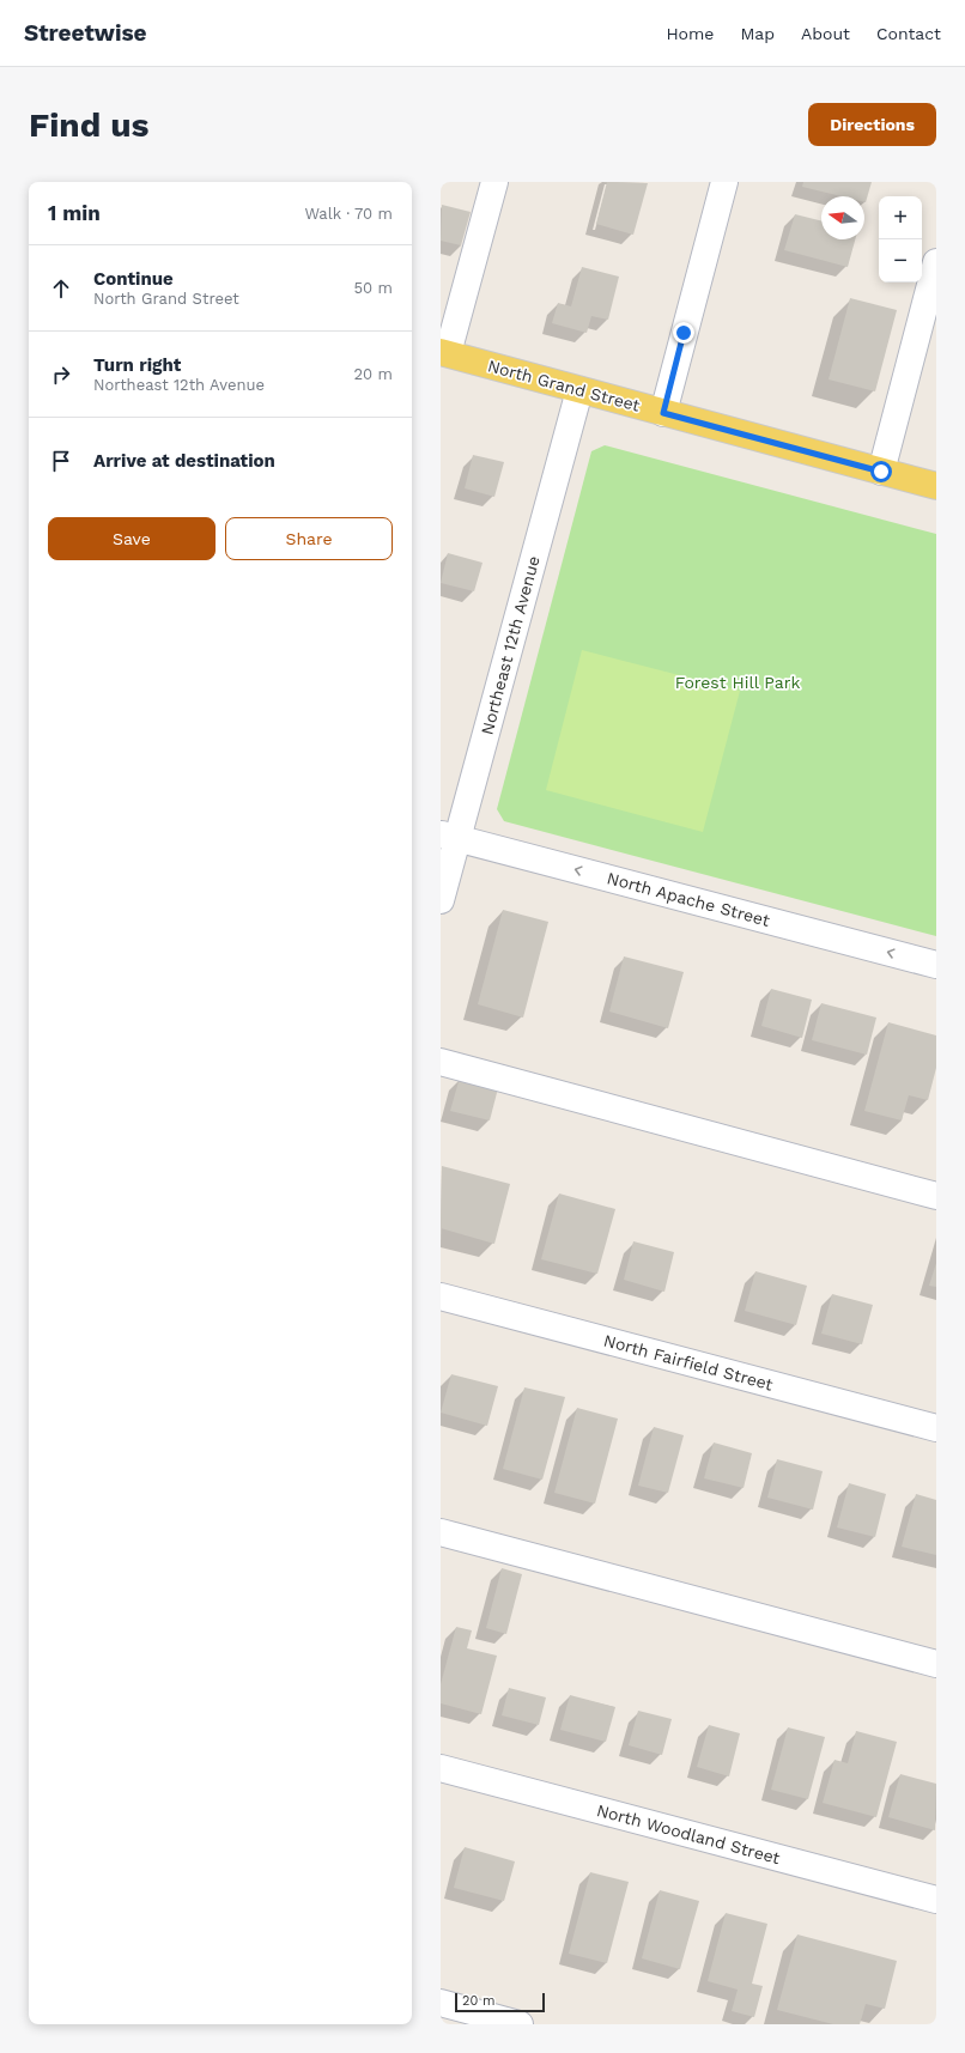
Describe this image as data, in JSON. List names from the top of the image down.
{
  "streets": {
    "main road": ["North Grand Street"],
    "street": [
      "Northeast 12th Avenue",
      "North Apache Street",
      "North Fairfield Street",
      "North Woodland Street"
    ]
  },
  "crossings": [
    ["North Grand Street", "Northeast 12th Avenue"],
    ["Northeast 12th Avenue", "North Apache Street"]
  ],
  "parks": ["Forest Hill Park"],
  "scale_bar": "20 m",
  "north": "left",
  "page": {
    "header": "Streetwise",
    "nav": [
      "Home",
      "Map",
      "About",
      "Contact"
    ],
    "buttons": [
      "Directions",
      ["Save", "Share"]
    ],
    "title": "Find us",
    "heading": ["1 min", "Walk · 70 m"],
    "map_buttons": ["+", "−"],
    "list": [
      ["Continue", "North Grand Street", "50 m"],
      ["Turn right", "Northeast 12th Avenue", "20 m"],
      "Arrive at destination"
    ],
    "scale": "20 m"
  }
}
